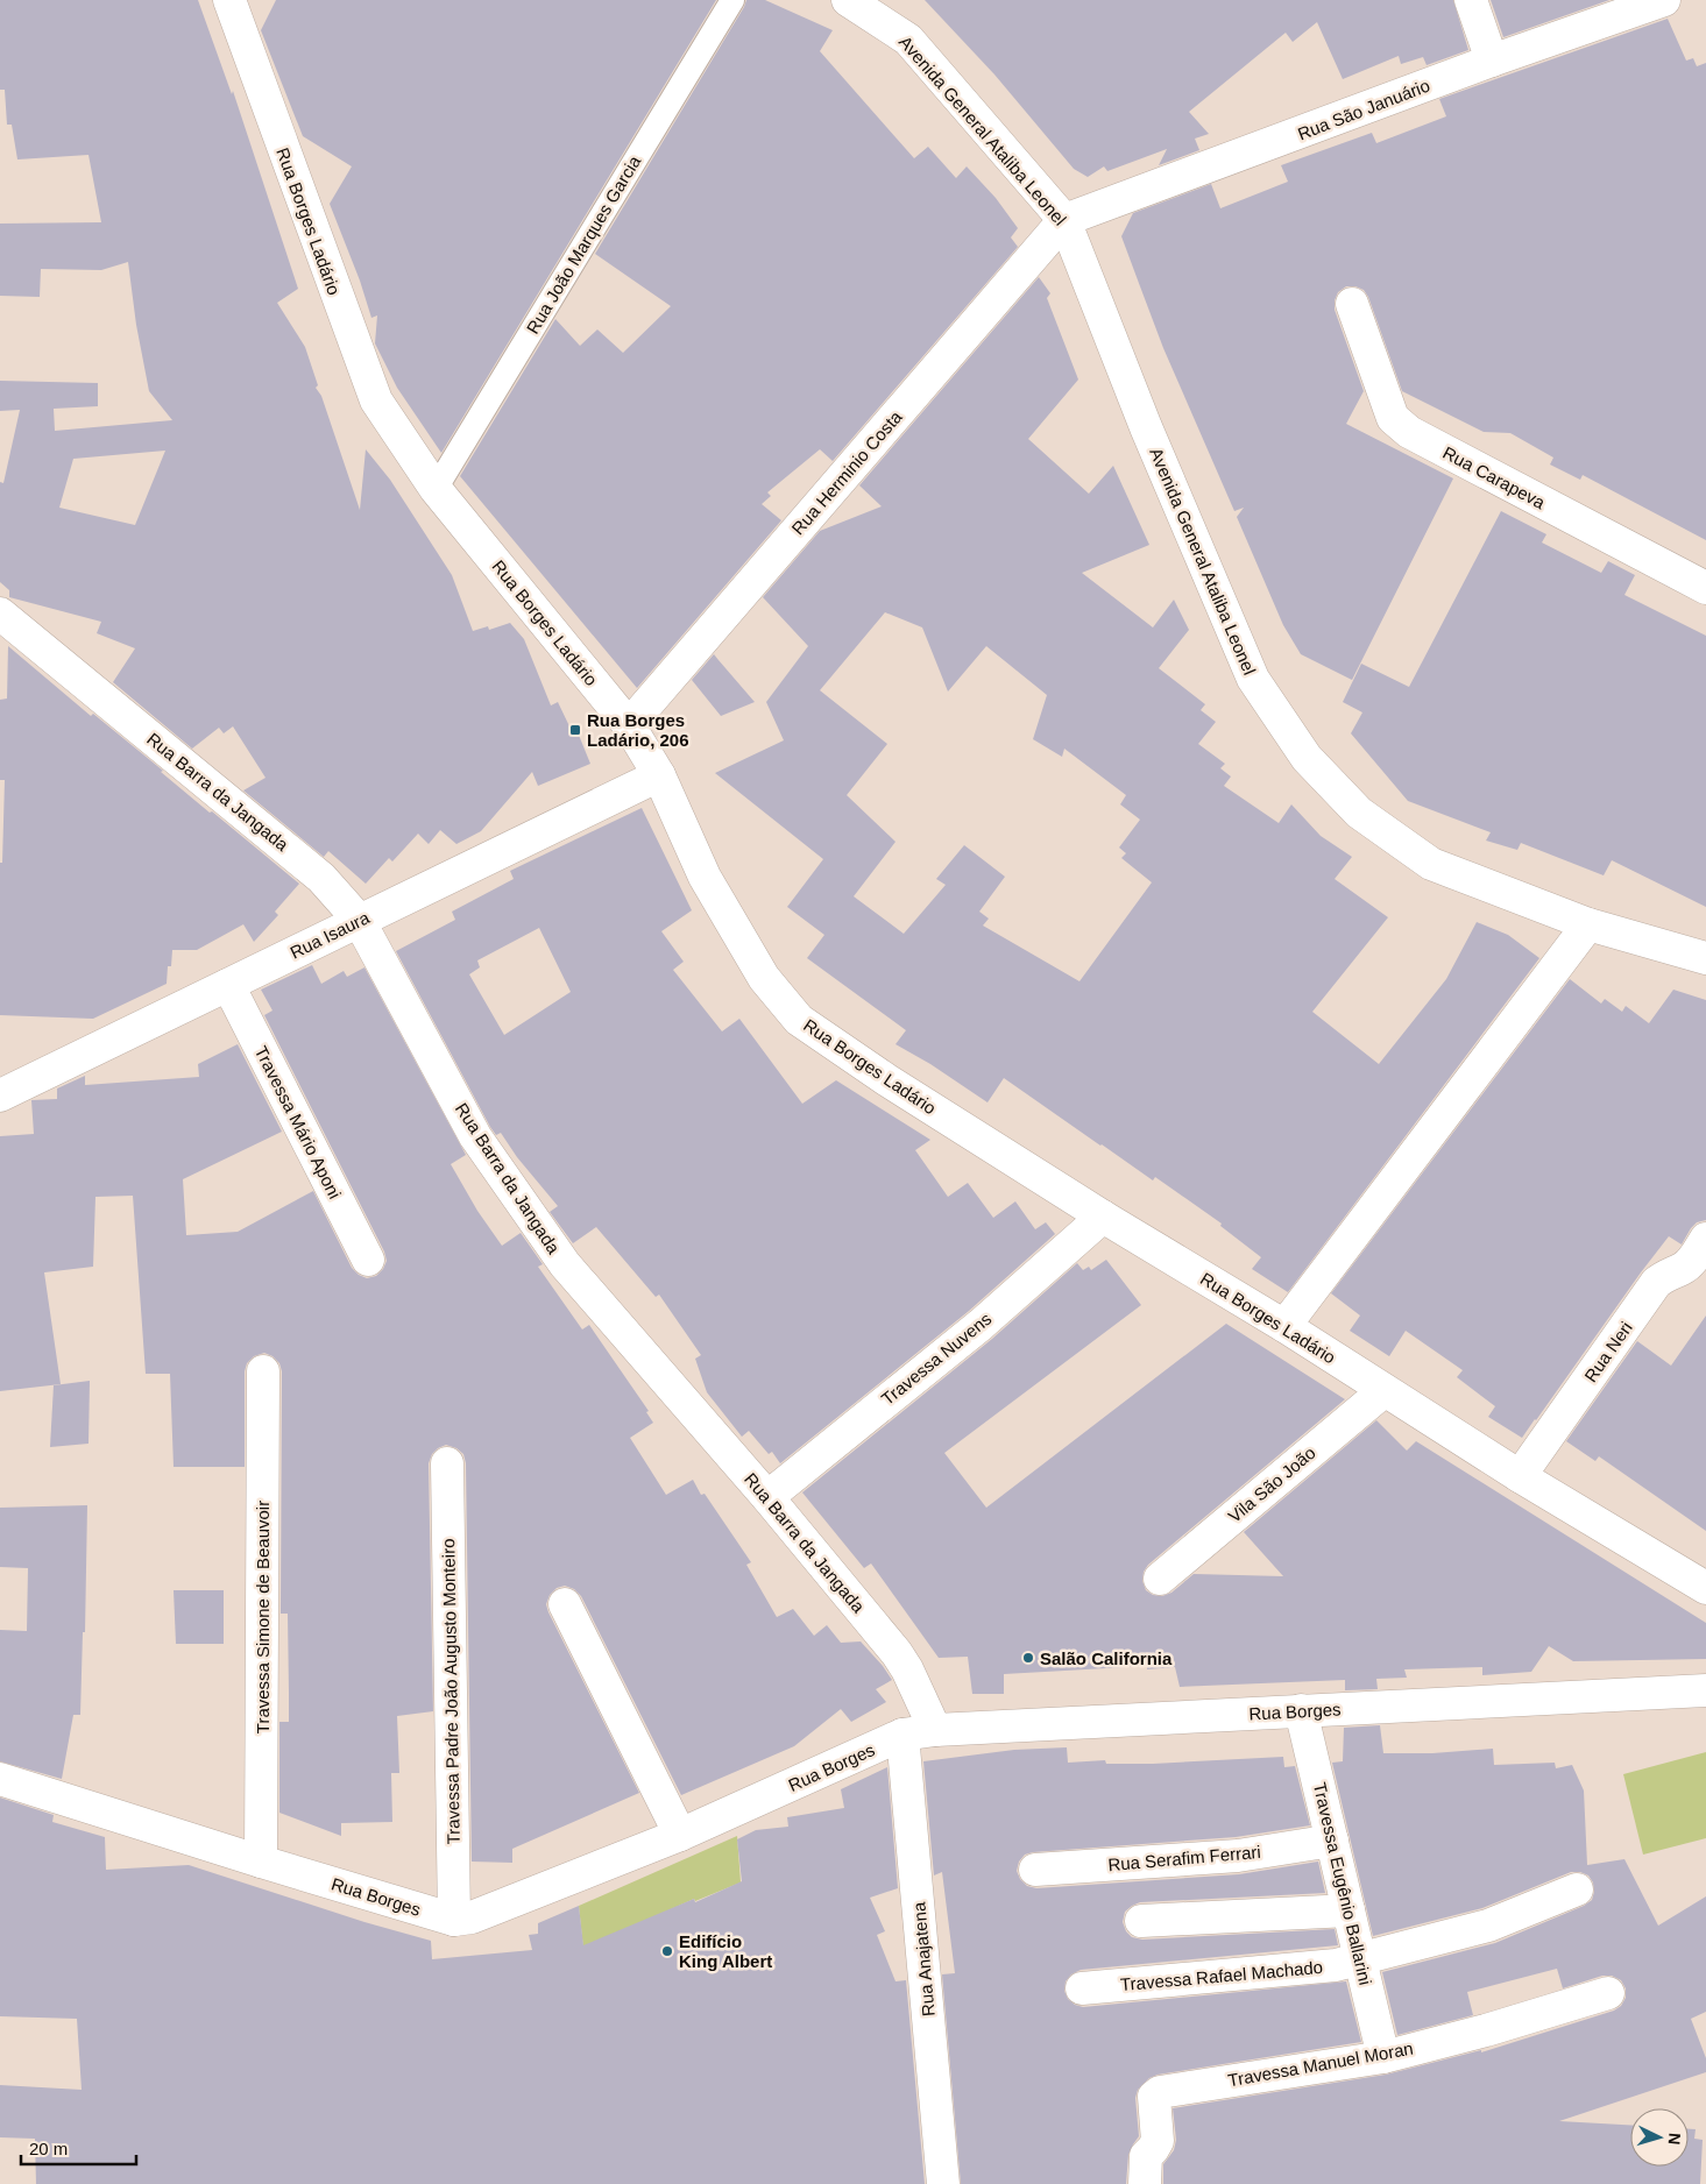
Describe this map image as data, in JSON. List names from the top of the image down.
{
  "streets": {
    "street": [
      "Rua São Januário",
      "Avenida General Ataliba Leonel",
      "Rua Borges Ladário",
      "Rua Herminio Costa",
      "Rua Carapeva",
      "Rua Barra da Jangada",
      "Rua Isaura",
      "Travessa Mário Aponi",
      "Rua Neri",
      "Travessa Nuvens",
      "Vila São João",
      "Travessa Simone de Beauvoir",
      "Travessa Padre João Augusto Monteiro",
      "Rua Borges",
      "Rua Serafim Ferrari",
      "Travessa Eugênio Ballarini",
      "Rua Anajatena",
      "Travessa Rafael Machado",
      "Travessa Manuel Moran"
    ],
    "lane": ["Rua João Marques Garcia"]
  },
  "crossings": [
    ["Rua São Januário", "Avenida General Ataliba Leonel"],
    ["Rua São Januário", "Rua Herminio Costa"],
    ["Avenida General Ataliba Leonel", "Rua Herminio Costa"],
    ["Rua Borges Ladário", "Rua João Marques Garcia"],
    ["Rua Borges Ladário", "Rua Herminio Costa"],
    ["Rua Borges Ladário", "Rua Isaura"],
    ["Rua Borges Ladário", "Rua Neri"],
    ["Rua Borges Ladário", "Travessa Nuvens"],
    ["Rua Borges Ladário", "Vila São João"],
    ["Rua Barra da Jangada", "Rua Isaura"],
    ["Rua Barra da Jangada", "Travessa Nuvens"],
    ["Rua Barra da Jangada", "Rua Borges"],
    ["Rua Isaura", "Travessa Mário Aponi"],
    ["Travessa Simone de Beauvoir", "Rua Borges"],
    ["Travessa Padre João Augusto Monteiro", "Rua Borges"],
    ["Rua Borges", "Travessa Eugênio Ballarini"],
    ["Rua Borges", "Rua Anajatena"],
    ["Rua Serafim Ferrari", "Travessa Eugênio Ballarini"],
    ["Travessa Eugênio Ballarini", "Travessa Rafael Machado"],
    ["Travessa Eugênio Ballarini", "Travessa Manuel Moran"]
  ],
  "places": {
    "transit": ["Rua Borges Ladário, 206"],
    "other": ["Salão California", "Edifício King Albert"]
  },
  "scale_bar": "20 m",
  "north": "right"
}
